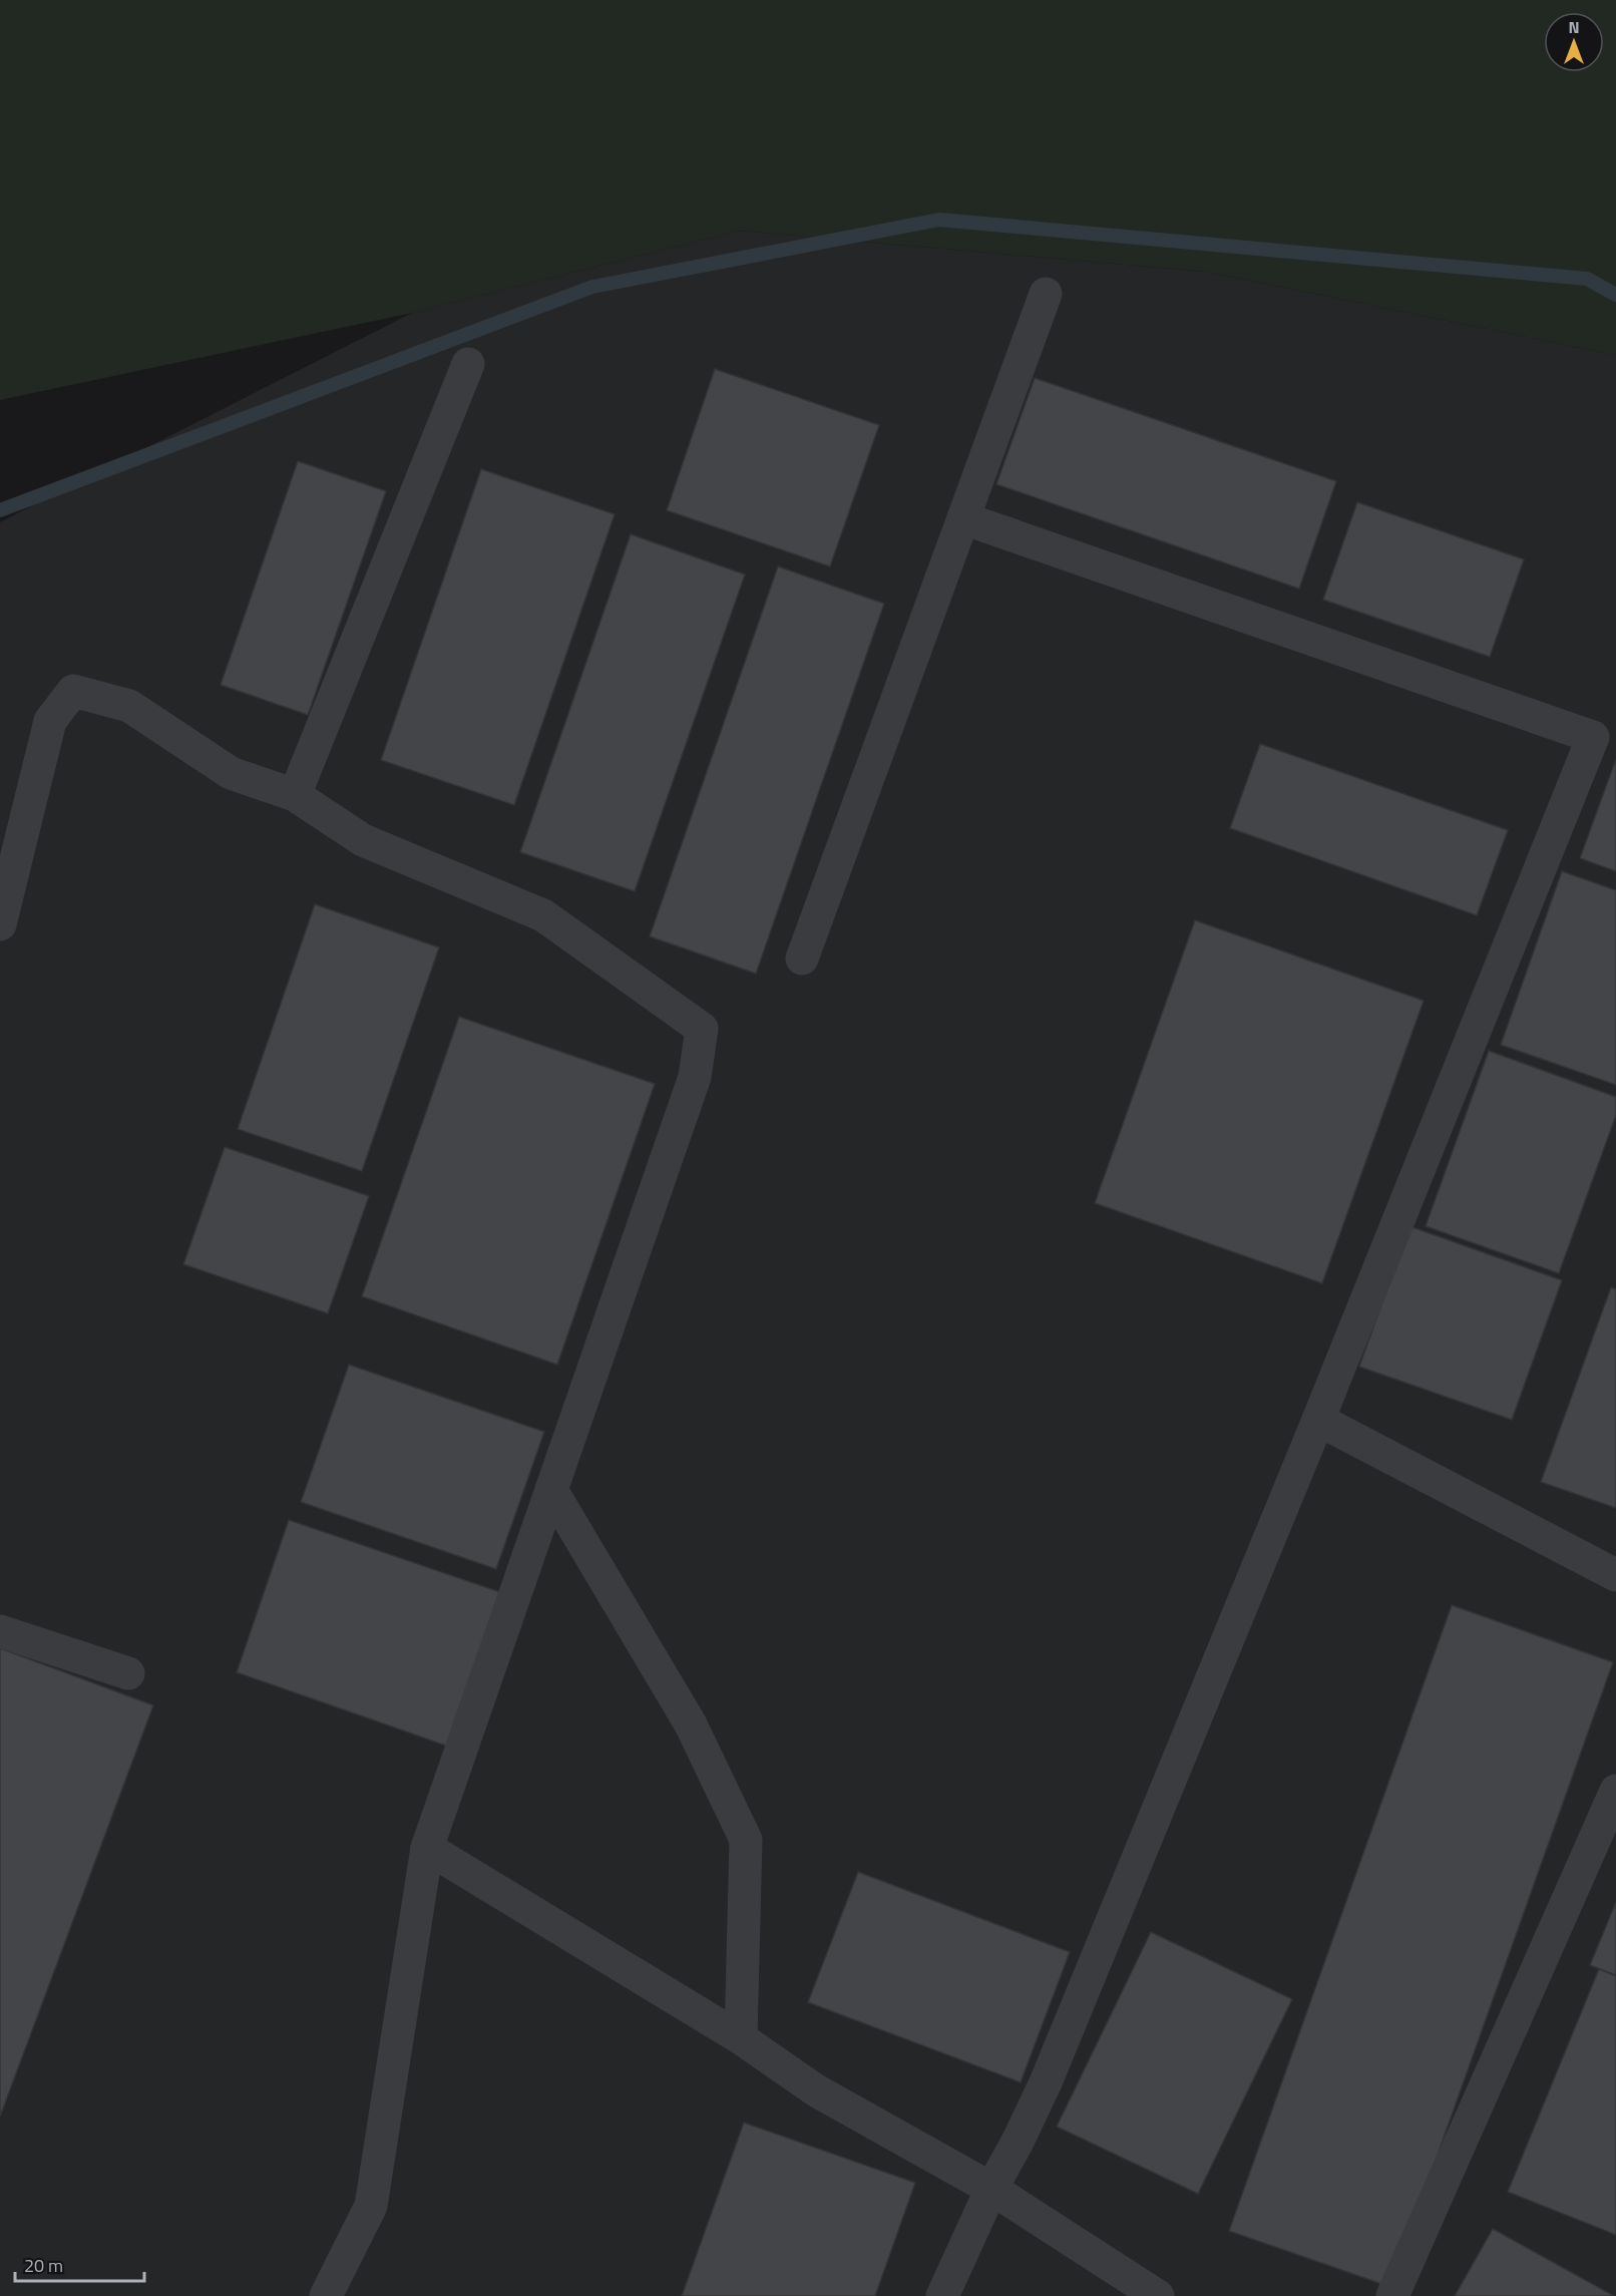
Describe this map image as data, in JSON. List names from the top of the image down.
{
  "scale_bar": "20 m",
  "north": "top"
}
